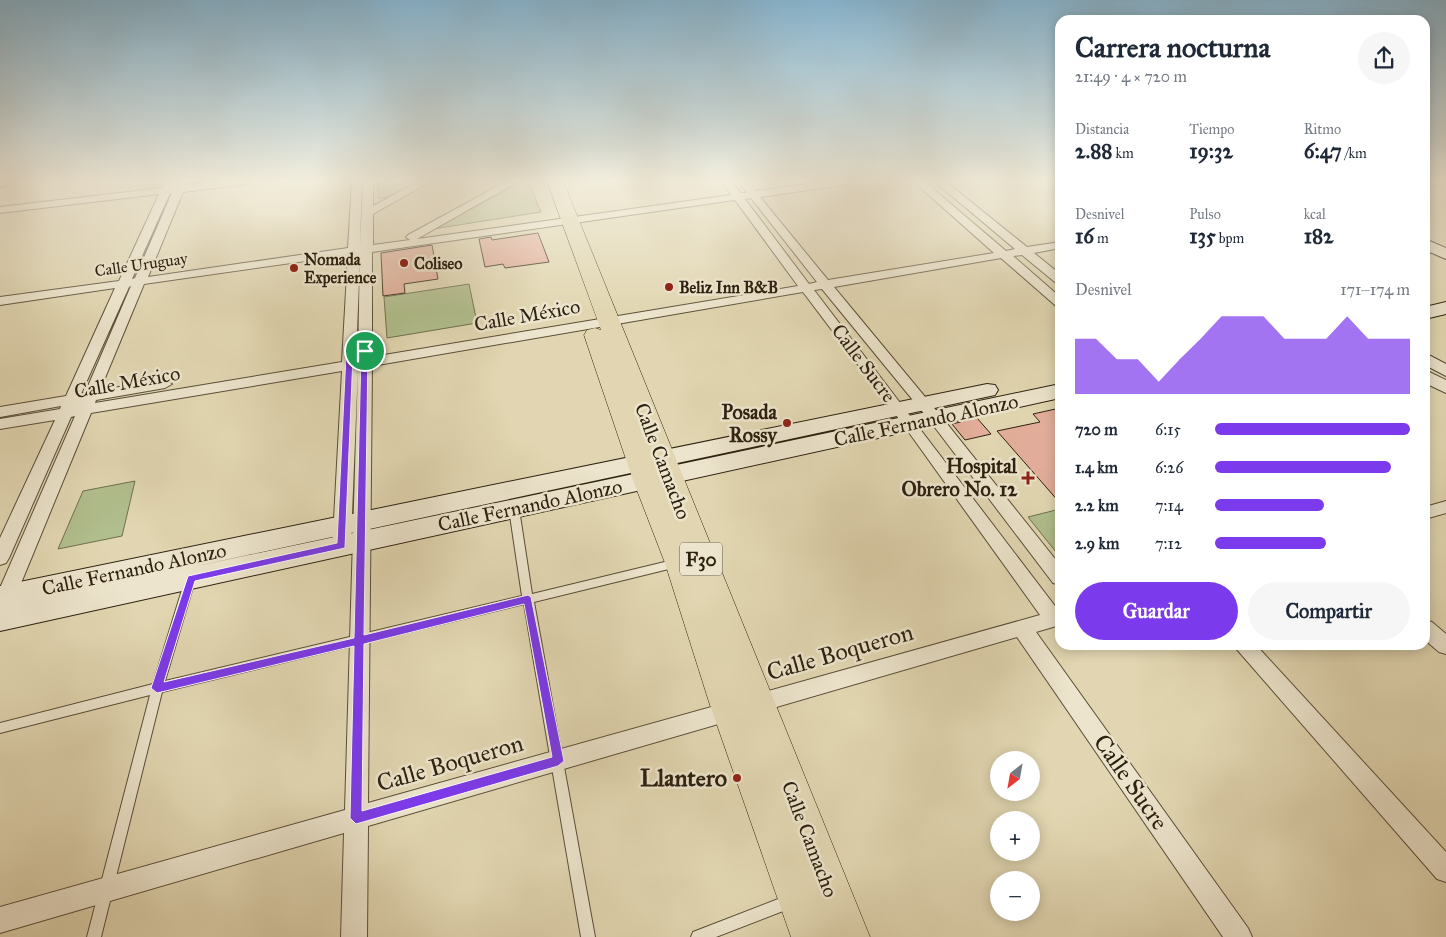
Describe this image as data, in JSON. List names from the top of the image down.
{
  "streets": {
    "highway": ["Calle Camacho", "F30"],
    "main road": ["Calle Fernando Alonzo"],
    "street": [
      "Calle Uruguay",
      "Calle México",
      "Calle Sucre",
      "Calle Boqueron"
    ]
  },
  "crossings": [
    ["Calle México", "Calle Sucre"],
    ["Calle México", "Calle Camacho"],
    ["Calle Sucre", "Calle Fernando Alonzo"],
    ["Calle Sucre", "Calle Boqueron"],
    ["Calle Fernando Alonzo", "Calle Camacho"],
    ["Calle Camacho", "Calle Boqueron"]
  ],
  "places": {
    "other": [
      "Coliseo",
      "Nomada Experience",
      "Beliz Inn B&B",
      "Posada Rossy",
      "Llantero"
    ],
    "health": ["Hospital Obrero No. 12"]
  },
  "north": "bottom left",
  "page": {
    "heading": ["Carrera nocturna", "21:49 · 4 × 720 m"],
    "stats": [
      ["Distancia", "2.88 km"],
      ["Tiempo", "19:32"],
      ["Ritmo", "6:47 /km"],
      ["Desnivel", "16 m"],
      ["Pulso", "135 bpm"],
      ["kcal", "182"]
    ],
    "chart": ["Desnivel", "171–174 m"],
    "list": [
      {
        "name": "720 m",
        "note": "6:15"
      },
      {
        "name": "1.4 km",
        "note": "6:26"
      },
      {
        "name": "2.2 km",
        "note": "7:14"
      },
      {
        "name": "2.9 km",
        "note": "7:12"
      }
    ],
    "buttons": ["Guardar", "Compartir"],
    "map_buttons": ["+", "−"]
  }
}
